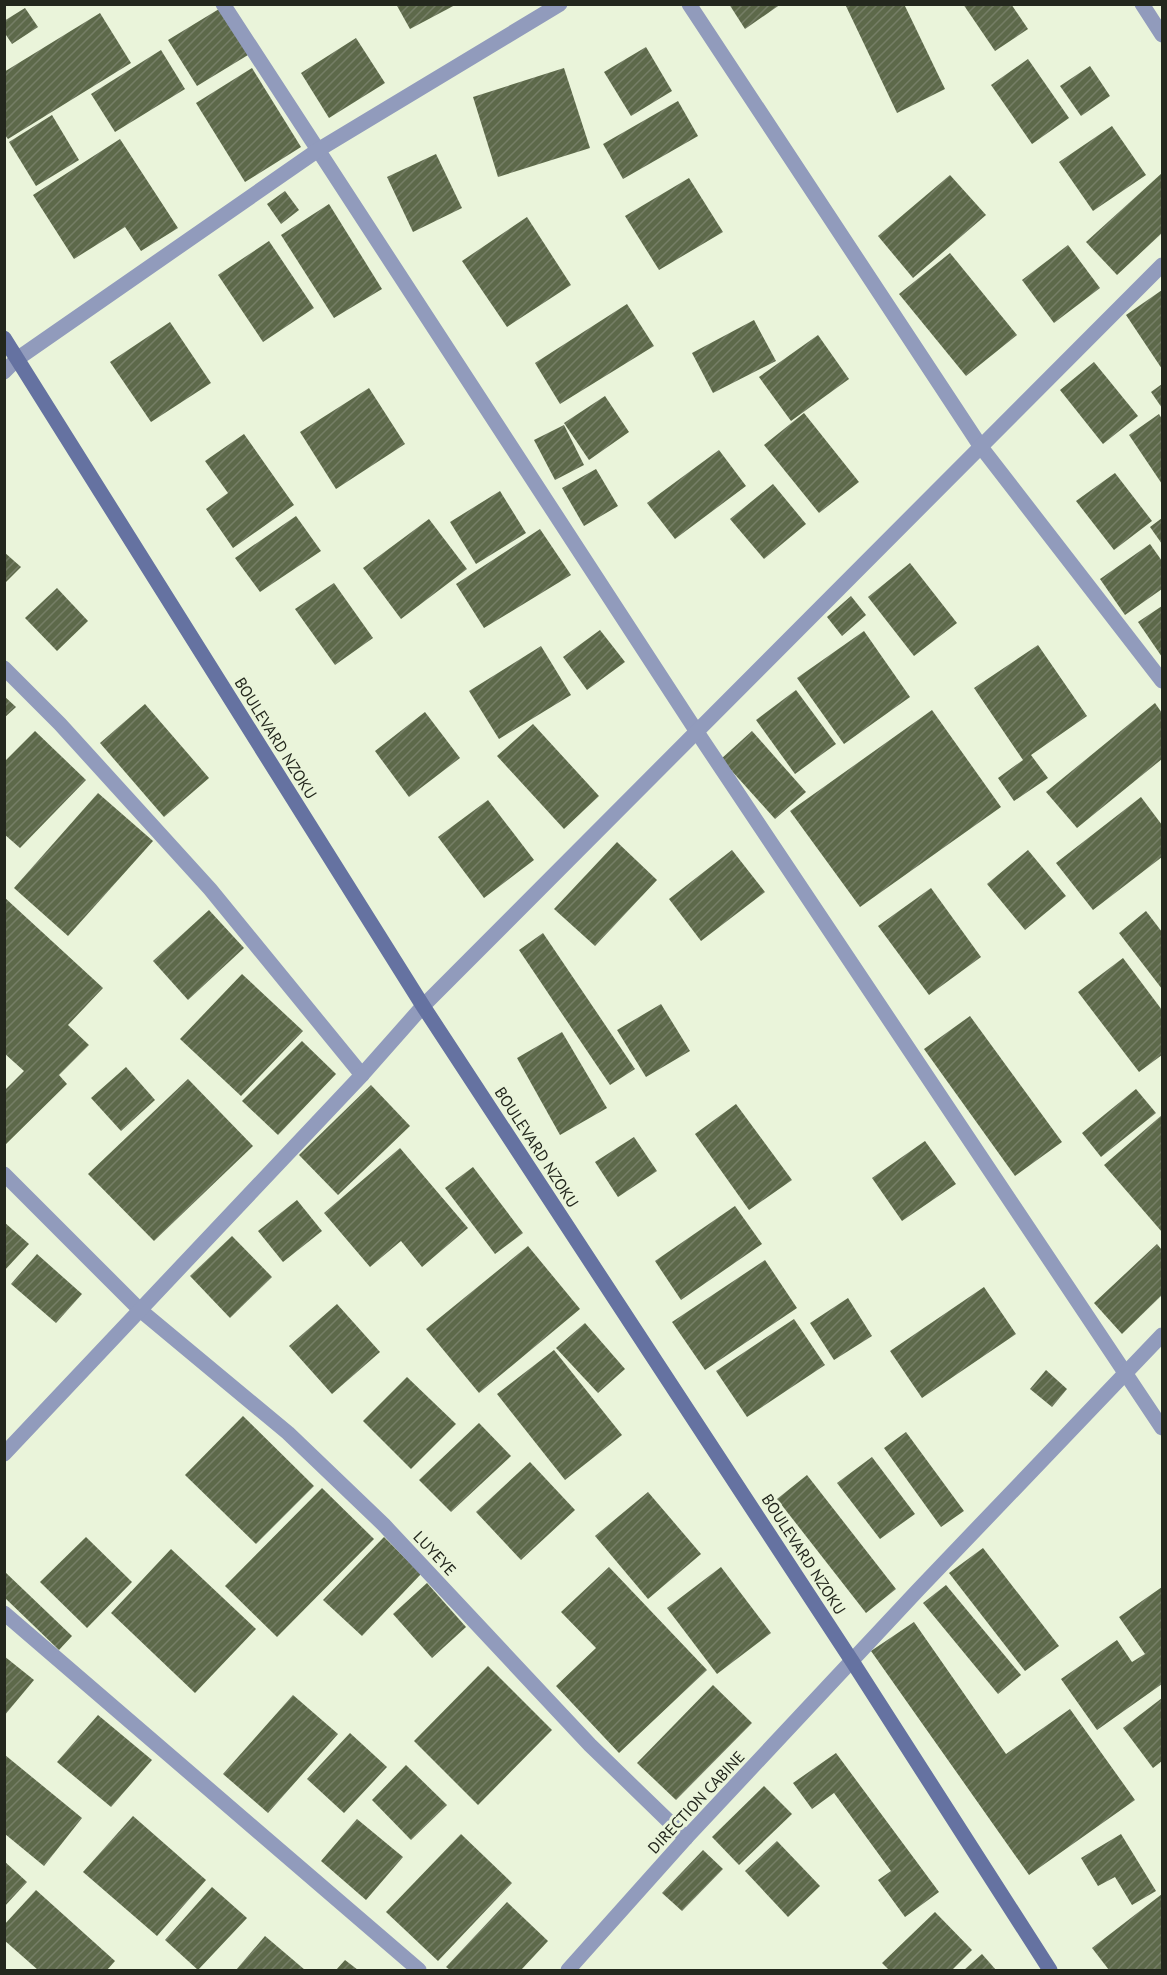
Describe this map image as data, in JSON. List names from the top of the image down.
{
  "streets": {
    "street": ["BOULEVARD NZOKU", "LUYEYE", "DIRECTION CABINE"]
  },
  "crossings": [
    ["BOULEVARD NZOKU", "DIRECTION CABINE"],
    ["LUYEYE", "DIRECTION CABINE"]
  ]
}
